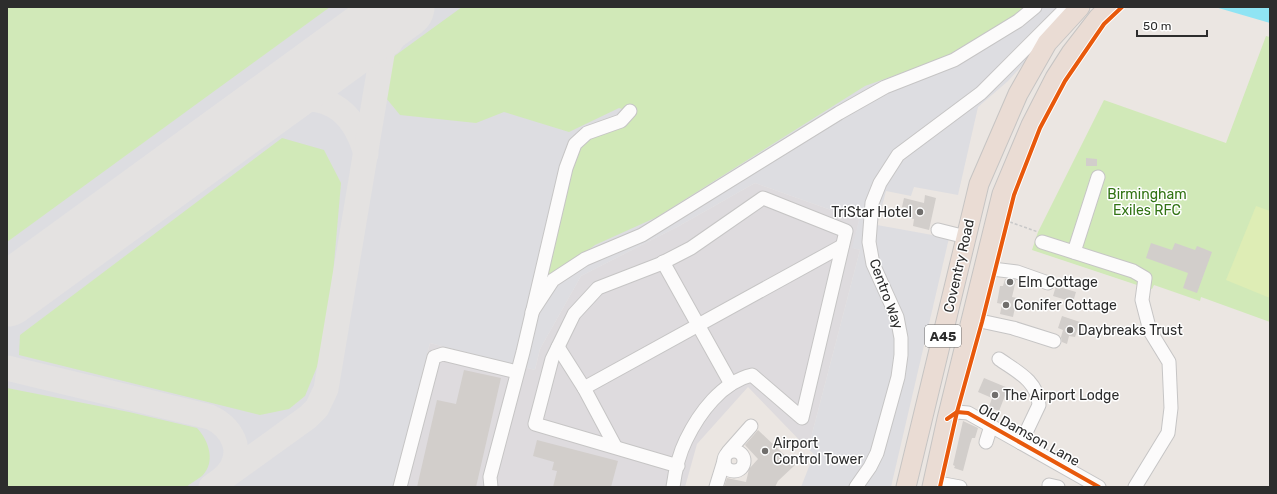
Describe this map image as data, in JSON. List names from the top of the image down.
{
  "streets": {
    "highway": ["Coventry Road", "A45"],
    "street": ["Centro Way", "Old Damson Lane"]
  },
  "crossings": [
    ["Coventry Road", "Old Damson Lane"]
  ],
  "parks": ["Birmingham Exiles RFC"],
  "places": [
    "TriStar Hotel",
    "Elm Cottage",
    "Conifer Cottage",
    "Daybreaks Trust",
    "The Airport Lodge",
    "Airport Control Tower"
  ],
  "scale_bar": "50 m"
}
